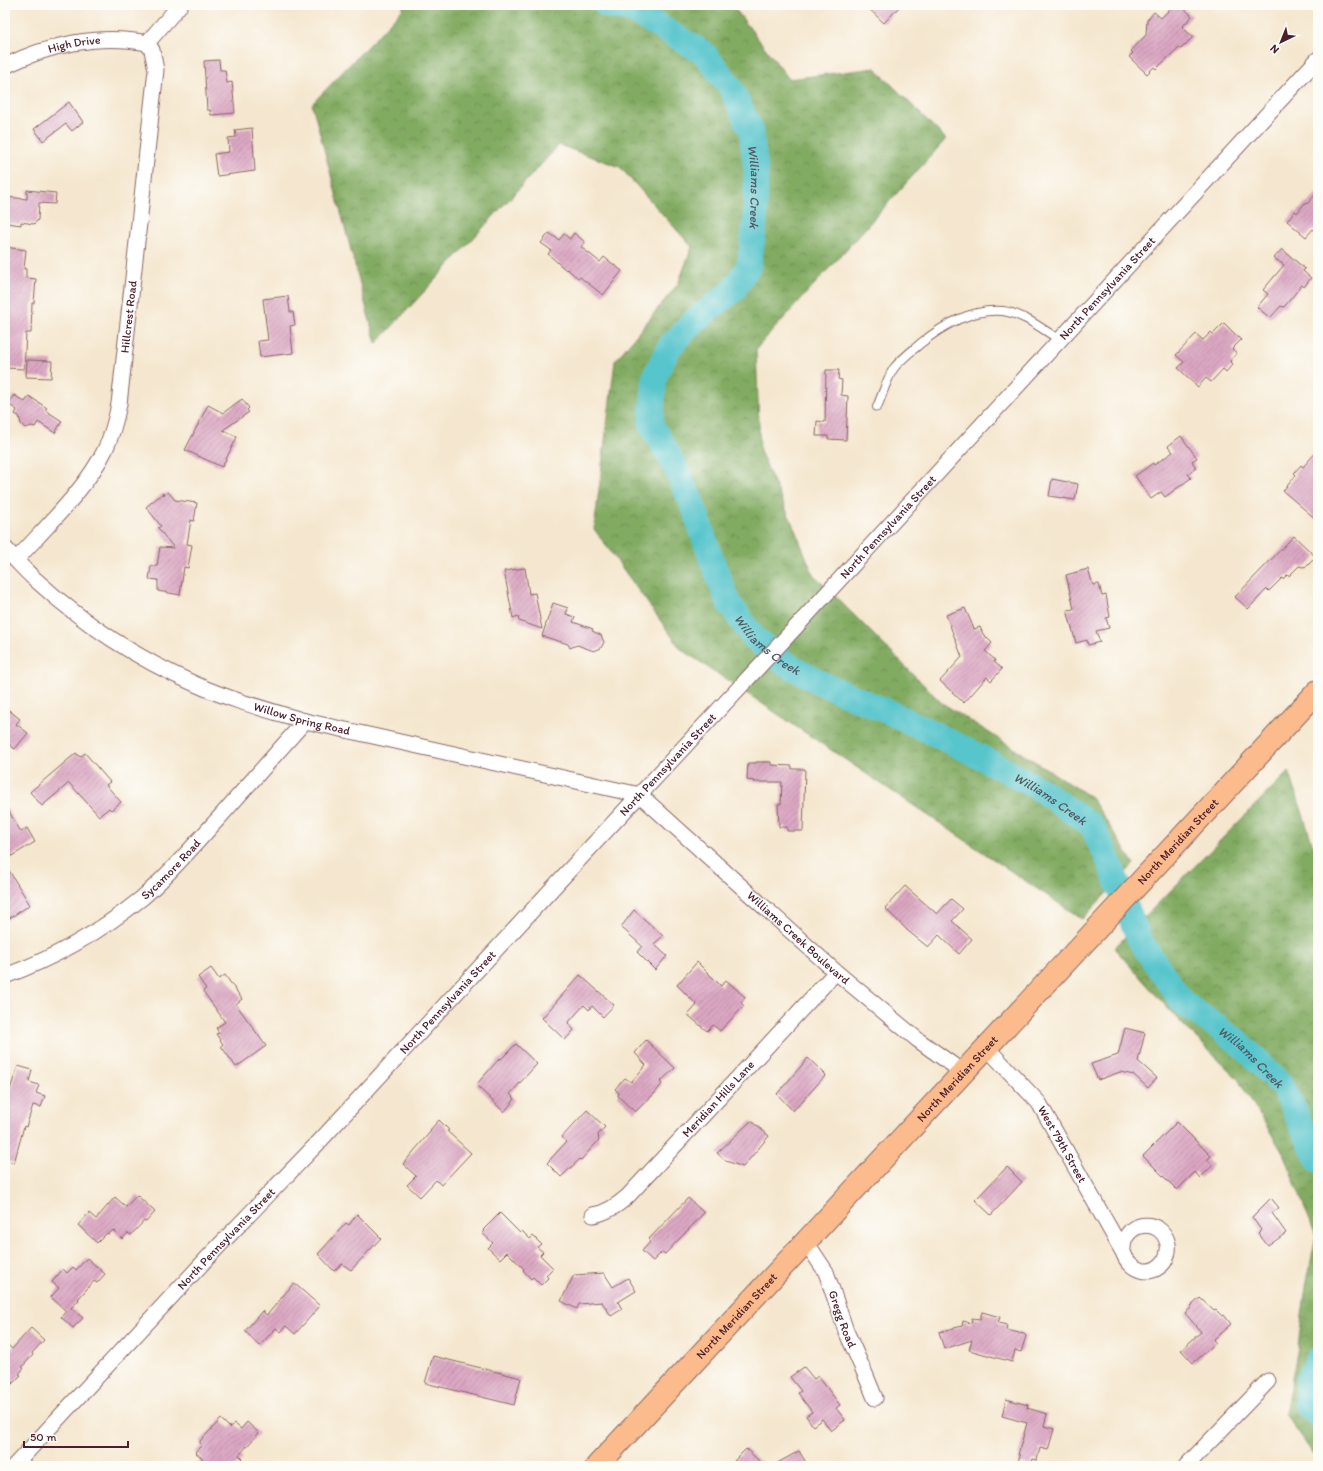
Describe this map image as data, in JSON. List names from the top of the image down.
{
  "streets": {
    "main road": ["North Meridian Street"],
    "street": [
      "High Drive",
      "North Pennsylvania Street",
      "Hillcrest Road",
      "Willow Spring Road",
      "Sycamore Road",
      "Williams Creek Boulevard",
      "Meridian Hills Lane",
      "West 79th Street",
      "Gregg Road"
    ]
  },
  "crossings": [
    ["High Drive", "Hillcrest Road"],
    ["North Pennsylvania Street", "Willow Spring Road"],
    ["North Pennsylvania Street", "Williams Creek Boulevard"],
    ["Hillcrest Road", "Willow Spring Road"],
    ["Willow Spring Road", "Sycamore Road"],
    ["Willow Spring Road", "Williams Creek Boulevard"],
    ["North Meridian Street", "Williams Creek Boulevard"],
    ["North Meridian Street", "West 79th Street"],
    ["North Meridian Street", "Gregg Road"],
    ["Williams Creek Boulevard", "Meridian Hills Lane"]
  ],
  "water": ["Williams Creek"],
  "scale_bar": "50 m",
  "north": "bottom left"
}
